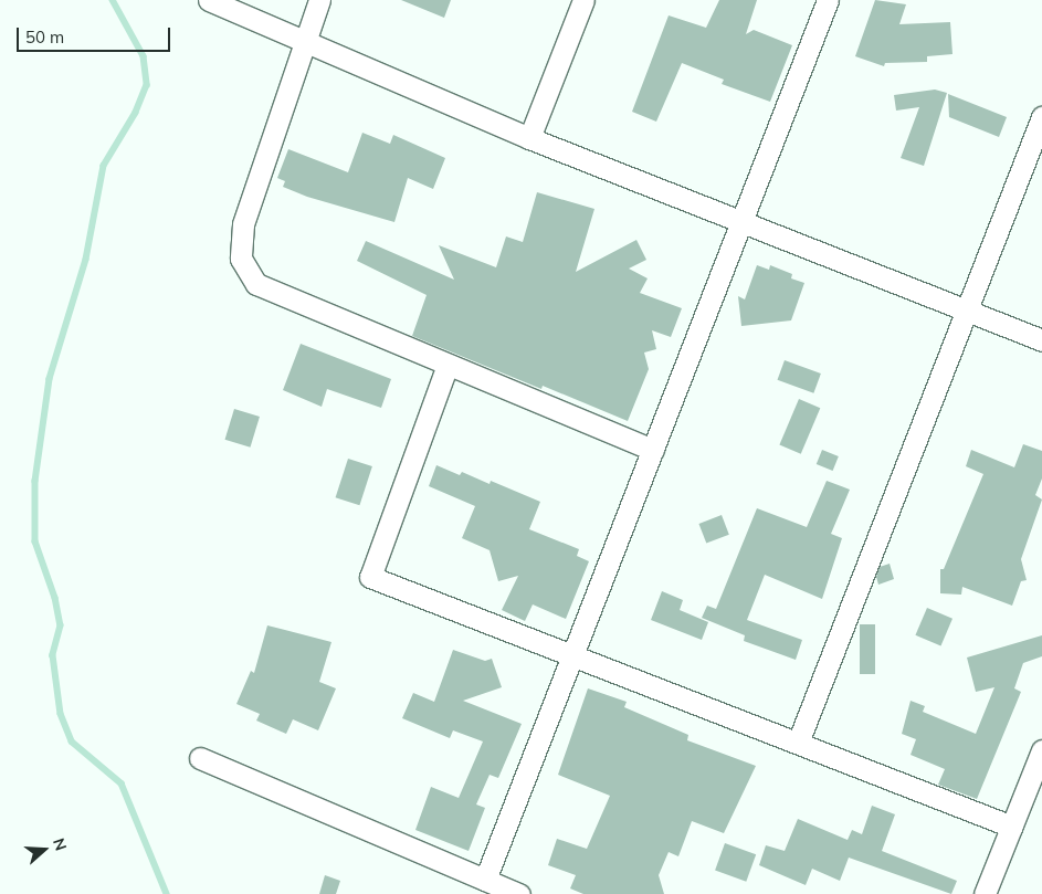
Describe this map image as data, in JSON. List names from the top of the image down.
{
  "scale_bar": "50 m",
  "north": "right"
}
